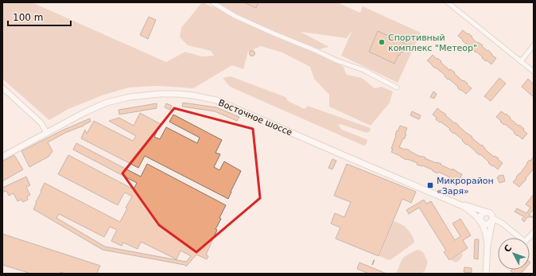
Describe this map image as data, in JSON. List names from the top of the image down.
{
  "streets": {
    "main road": ["Восточное шоссе"]
  },
  "places": {
    "other": ["Спортивный комплекс \"Метеор\""],
    "transit": ["Микрорайон «Заря»"]
  },
  "scale_bar": "100 m",
  "north": "top left"
}
